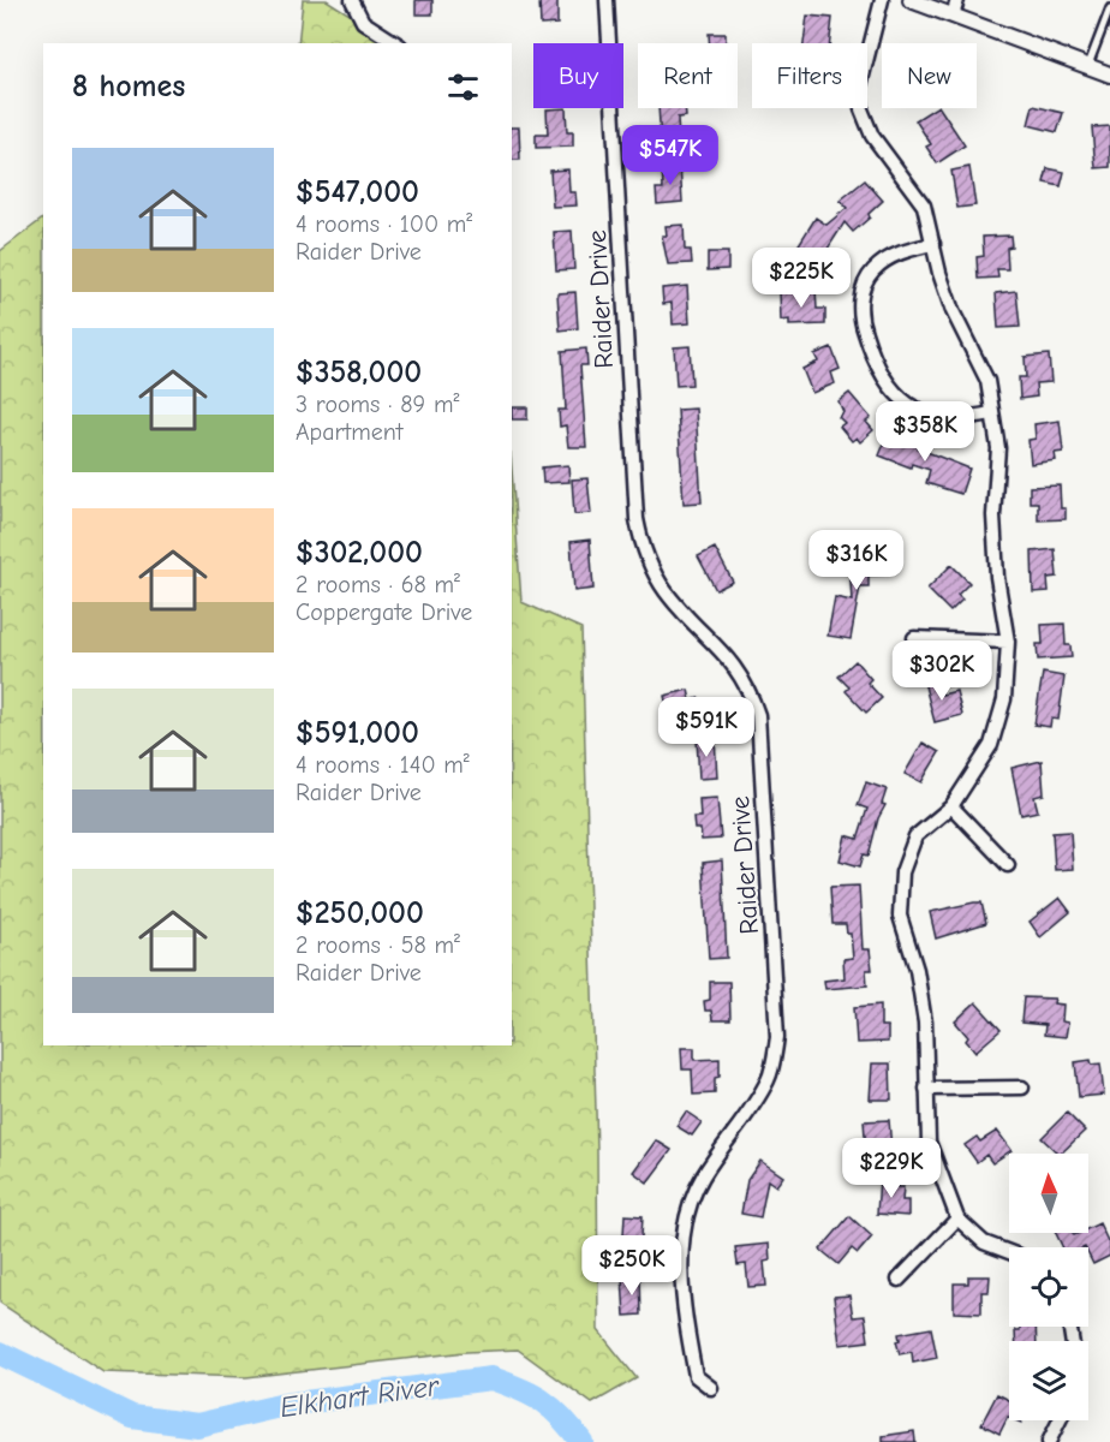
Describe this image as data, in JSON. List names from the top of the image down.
{
  "streets": {
    "street": ["Raider Drive"]
  },
  "water": ["Elkhart River"],
  "north": "top",
  "page": {
    "chip": [
      "Buy",
      "Rent",
      "Filters",
      "New"
    ],
    "heading": "8 homes",
    "price": [
      "$547K",
      "$225K",
      "$358K",
      "$316K",
      "$302K",
      "$591K",
      "$229K",
      "$250K"
    ],
    "list": [
      {
        "name": "$547,000",
        "note": "4 rooms · 100 m² · Raider Drive"
      },
      {
        "name": "$358,000",
        "note": "3 rooms · 89 m² · Apartment"
      },
      {
        "name": "$302,000",
        "note": "2 rooms · 68 m² · Coppergate Drive"
      },
      {
        "name": "$591,000",
        "note": "4 rooms · 140 m² · Raider Drive"
      },
      {
        "name": "$250,000",
        "note": "2 rooms · 58 m² · Raider Drive"
      }
    ]
  }
}
